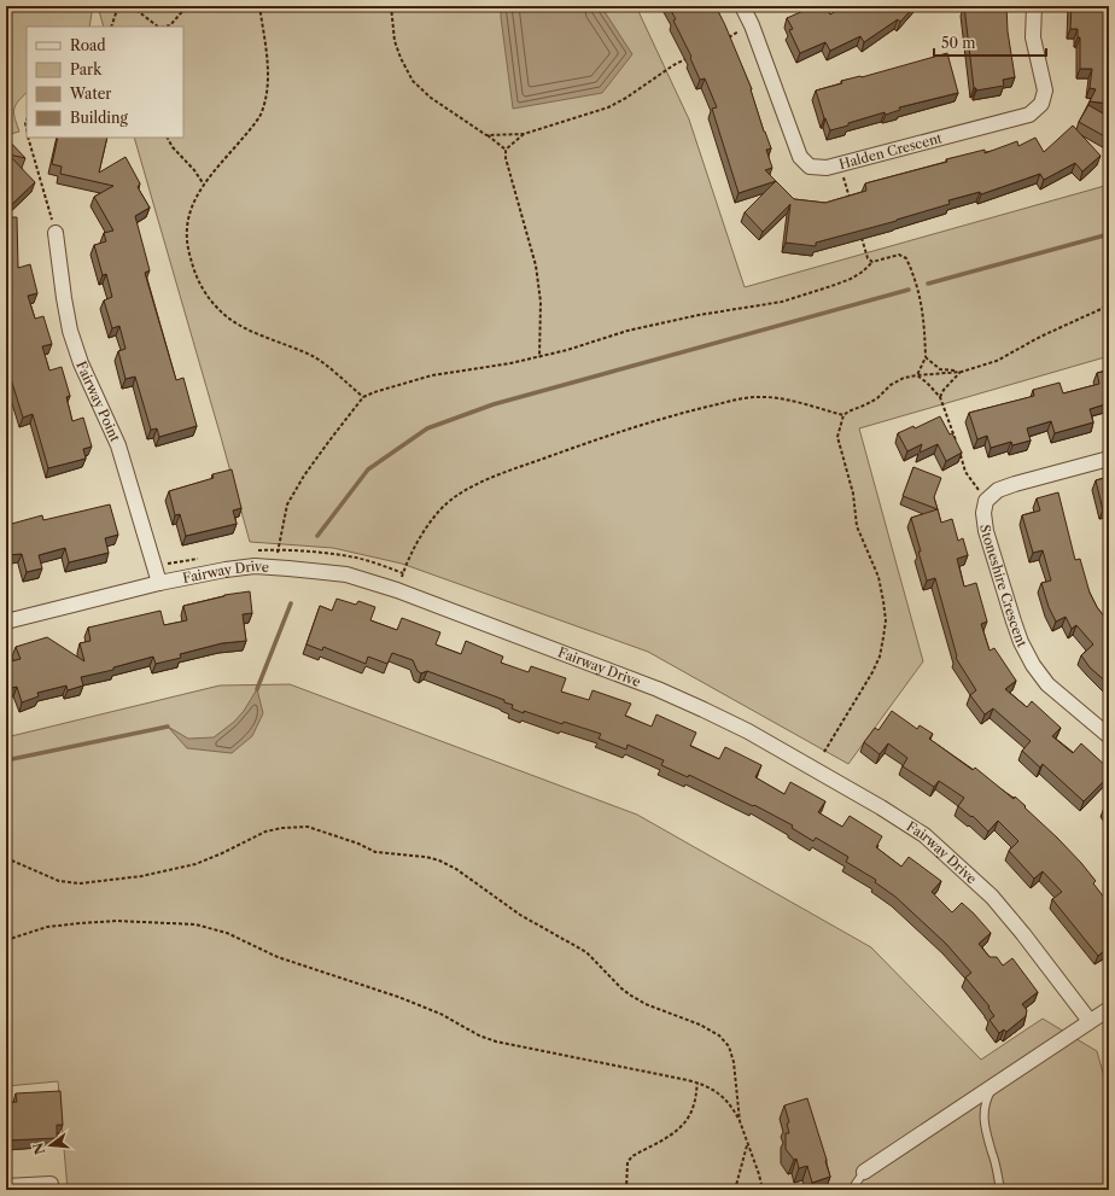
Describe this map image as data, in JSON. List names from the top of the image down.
{
  "streets": {
    "street": [
      "Halden Crescent",
      "Fairway Point",
      "Fairway Drive",
      "Stoneshire Crescent"
    ]
  },
  "crossings": [
    ["Fairway Point", "Fairway Drive"]
  ],
  "legend": [
    "Road",
    "Park",
    "Water",
    "Building"
  ],
  "scale_bar": "50 m",
  "north": "left"
}
